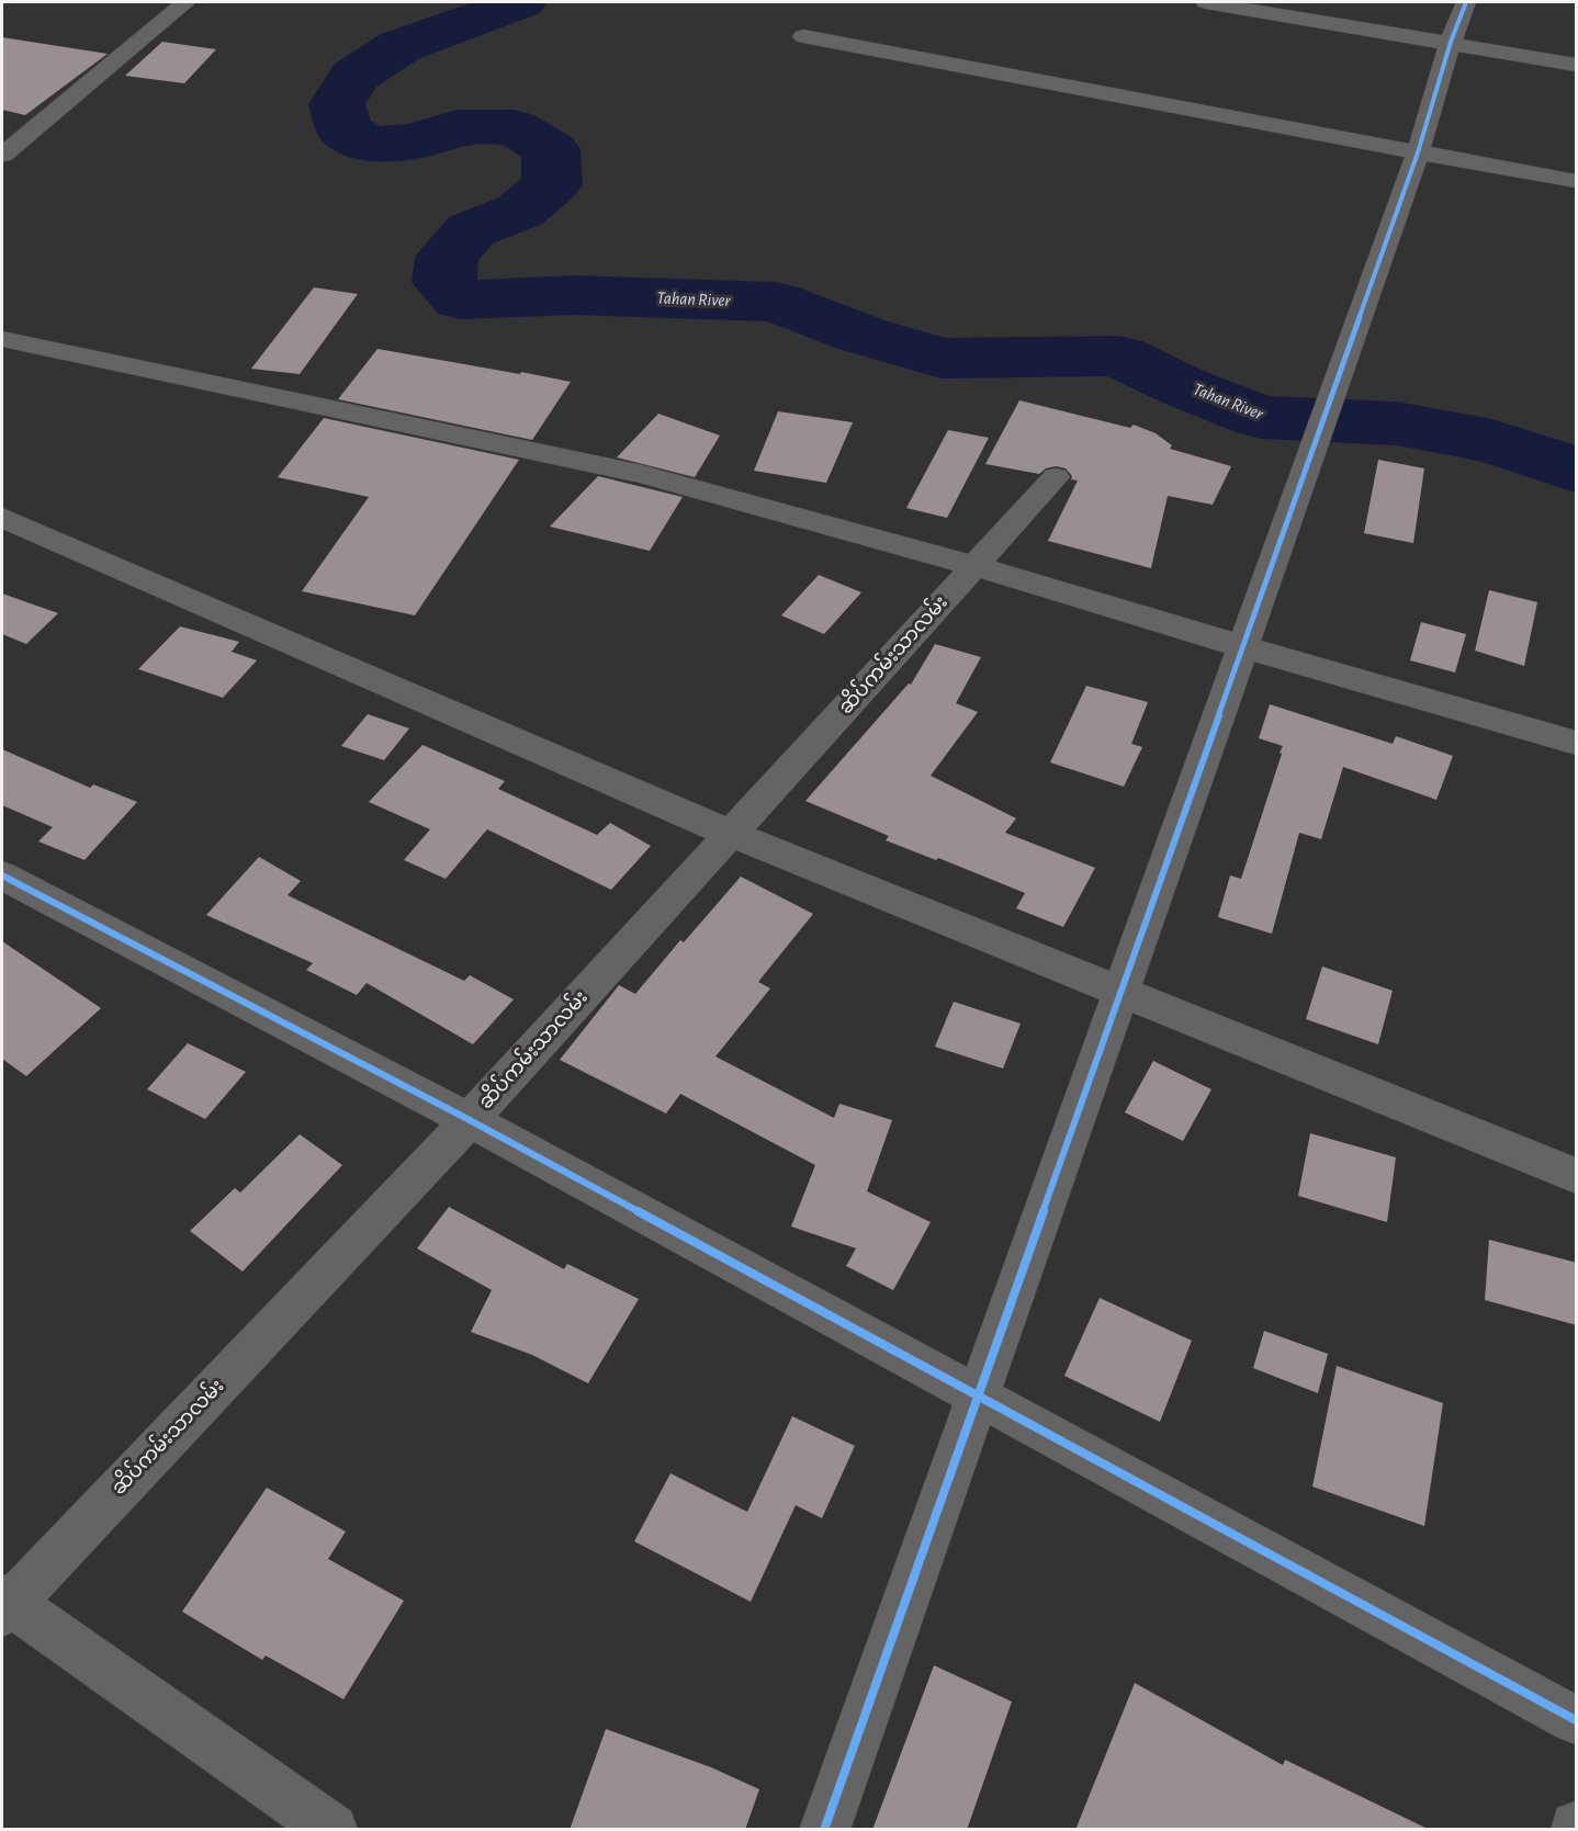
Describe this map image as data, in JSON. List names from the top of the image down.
{
  "streets": {
    "street": ["ဆိပ်ကမ်းသာလမ်း"]
  },
  "water": ["Tahan River"]
}
